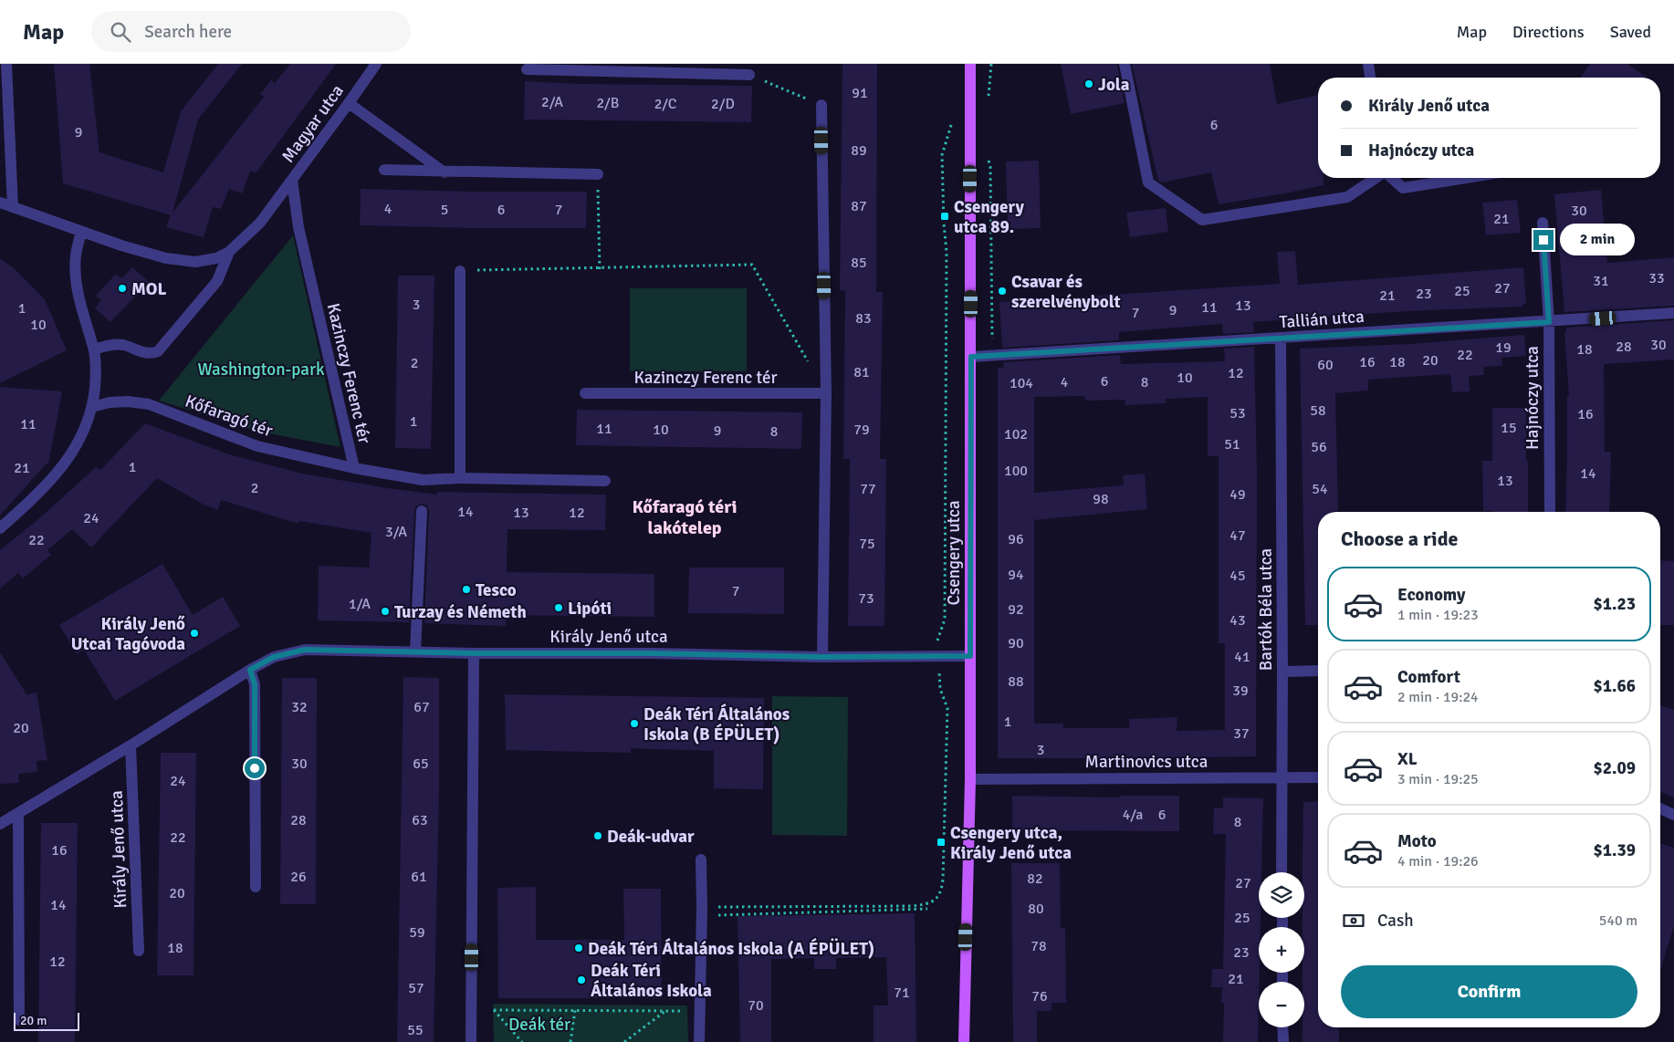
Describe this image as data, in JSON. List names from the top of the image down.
{
  "streets": {
    "main road": ["Csengery utca"],
    "street": [
      "Magyar utca",
      "Tallián utca",
      "Kazinczy Ferenc tér",
      "Hajnóczy utca",
      "Kőfaragó tér",
      "Bartók Béla utca",
      "Király Jenő utca",
      "Martinovics utca"
    ]
  },
  "crossings": [
    ["Magyar utca", "Kazinczy Ferenc tér"],
    ["Tallián utca", "Hajnóczy utca"],
    ["Tallián utca", "Csengery utca"],
    ["Tallián utca", "Bartók Béla utca"],
    ["Kazinczy Ferenc tér", "Kőfaragó tér"],
    ["Csengery utca", "Király Jenő utca"],
    ["Csengery utca", "Martinovics utca"],
    ["Bartók Béla utca", "Martinovics utca"]
  ],
  "districts": ["Kőfaragó téri lakótelep"],
  "parks": ["Washington-park", "Deák tér"],
  "places": {
    "other": [
      "Jola",
      "MOL",
      "Csavar és szerelvénybolt",
      "Tesco",
      "Lipóti",
      "Turzay és Németh",
      "Király Jenő Utcai Tagóvoda",
      "Deák Téri Általános Iskola (B ÉPÜLET)",
      "Deák-udvar",
      "Deák Téri Általános Iskola (A ÉPÜLET)",
      "Deák Téri Általános Iskola"
    ],
    "transit": ["Csengery utca 89.", "Csengery utca, Király Jenő utca"]
  },
  "house_numbers": [
    "91",
    "2/A",
    "2/B",
    "2/C",
    "2/D",
    "6",
    "9",
    "89",
    "87",
    "4",
    "5",
    "6",
    "7",
    "30",
    "21",
    "85",
    "33",
    "31",
    "27",
    "25",
    "23",
    "21",
    "3",
    "13",
    "11",
    "1",
    "9",
    "7",
    "83",
    "10",
    "30",
    "28",
    "19",
    "18",
    "22",
    "20",
    "16",
    "18",
    "2",
    "60",
    "81",
    "12",
    "10",
    "6",
    "4",
    "8",
    "104",
    "58",
    "53",
    "16",
    "1",
    "11",
    "15",
    "11",
    "10",
    "79",
    "9",
    "8",
    "102",
    "51",
    "56",
    "1",
    "21",
    "100",
    "14",
    "13",
    "2",
    "77",
    "54",
    "49",
    "98",
    "14",
    "13",
    "12",
    "24",
    "3/A",
    "47",
    "96",
    "22",
    "75",
    "94",
    "45",
    "7",
    "73",
    "1/A",
    "92",
    "43",
    "90",
    "41",
    "88",
    "39",
    "32",
    "67",
    "1",
    "20",
    "37",
    "3",
    "30",
    "65",
    "24",
    "4/a",
    "6",
    "28",
    "63",
    "8",
    "22",
    "16",
    "26",
    "61",
    "82",
    "27",
    "20",
    "14",
    "80",
    "25",
    "59",
    "78",
    "18",
    "23",
    "12",
    "21",
    "57",
    "71",
    "76",
    "70",
    "55"
  ],
  "scale_bar": "20 m",
  "page": {
    "header": "Map",
    "search": "Search here",
    "nav": ["Map", "Directions", "Saved"],
    "banner": ["Király Jenő utca", "Hajnóczy utca"],
    "bubble": "2 min",
    "heading": "Choose a ride",
    "list": [
      {
        "name": "Economy",
        "note": "1 min · 19:23",
        "value": "$1.23"
      },
      {
        "name": "Comfort",
        "note": "2 min · 19:24",
        "value": "$1.66"
      },
      {
        "name": "XL",
        "note": "3 min · 19:25",
        "value": "$2.09"
      },
      {
        "name": "Moto",
        "note": "4 min · 19:26",
        "value": "$1.39"
      }
    ],
    "map_buttons": ["+", "−"],
    "pay": ["Cash", "540 m"],
    "buttons": "Confirm",
    "scale": "20 m"
  }
}
